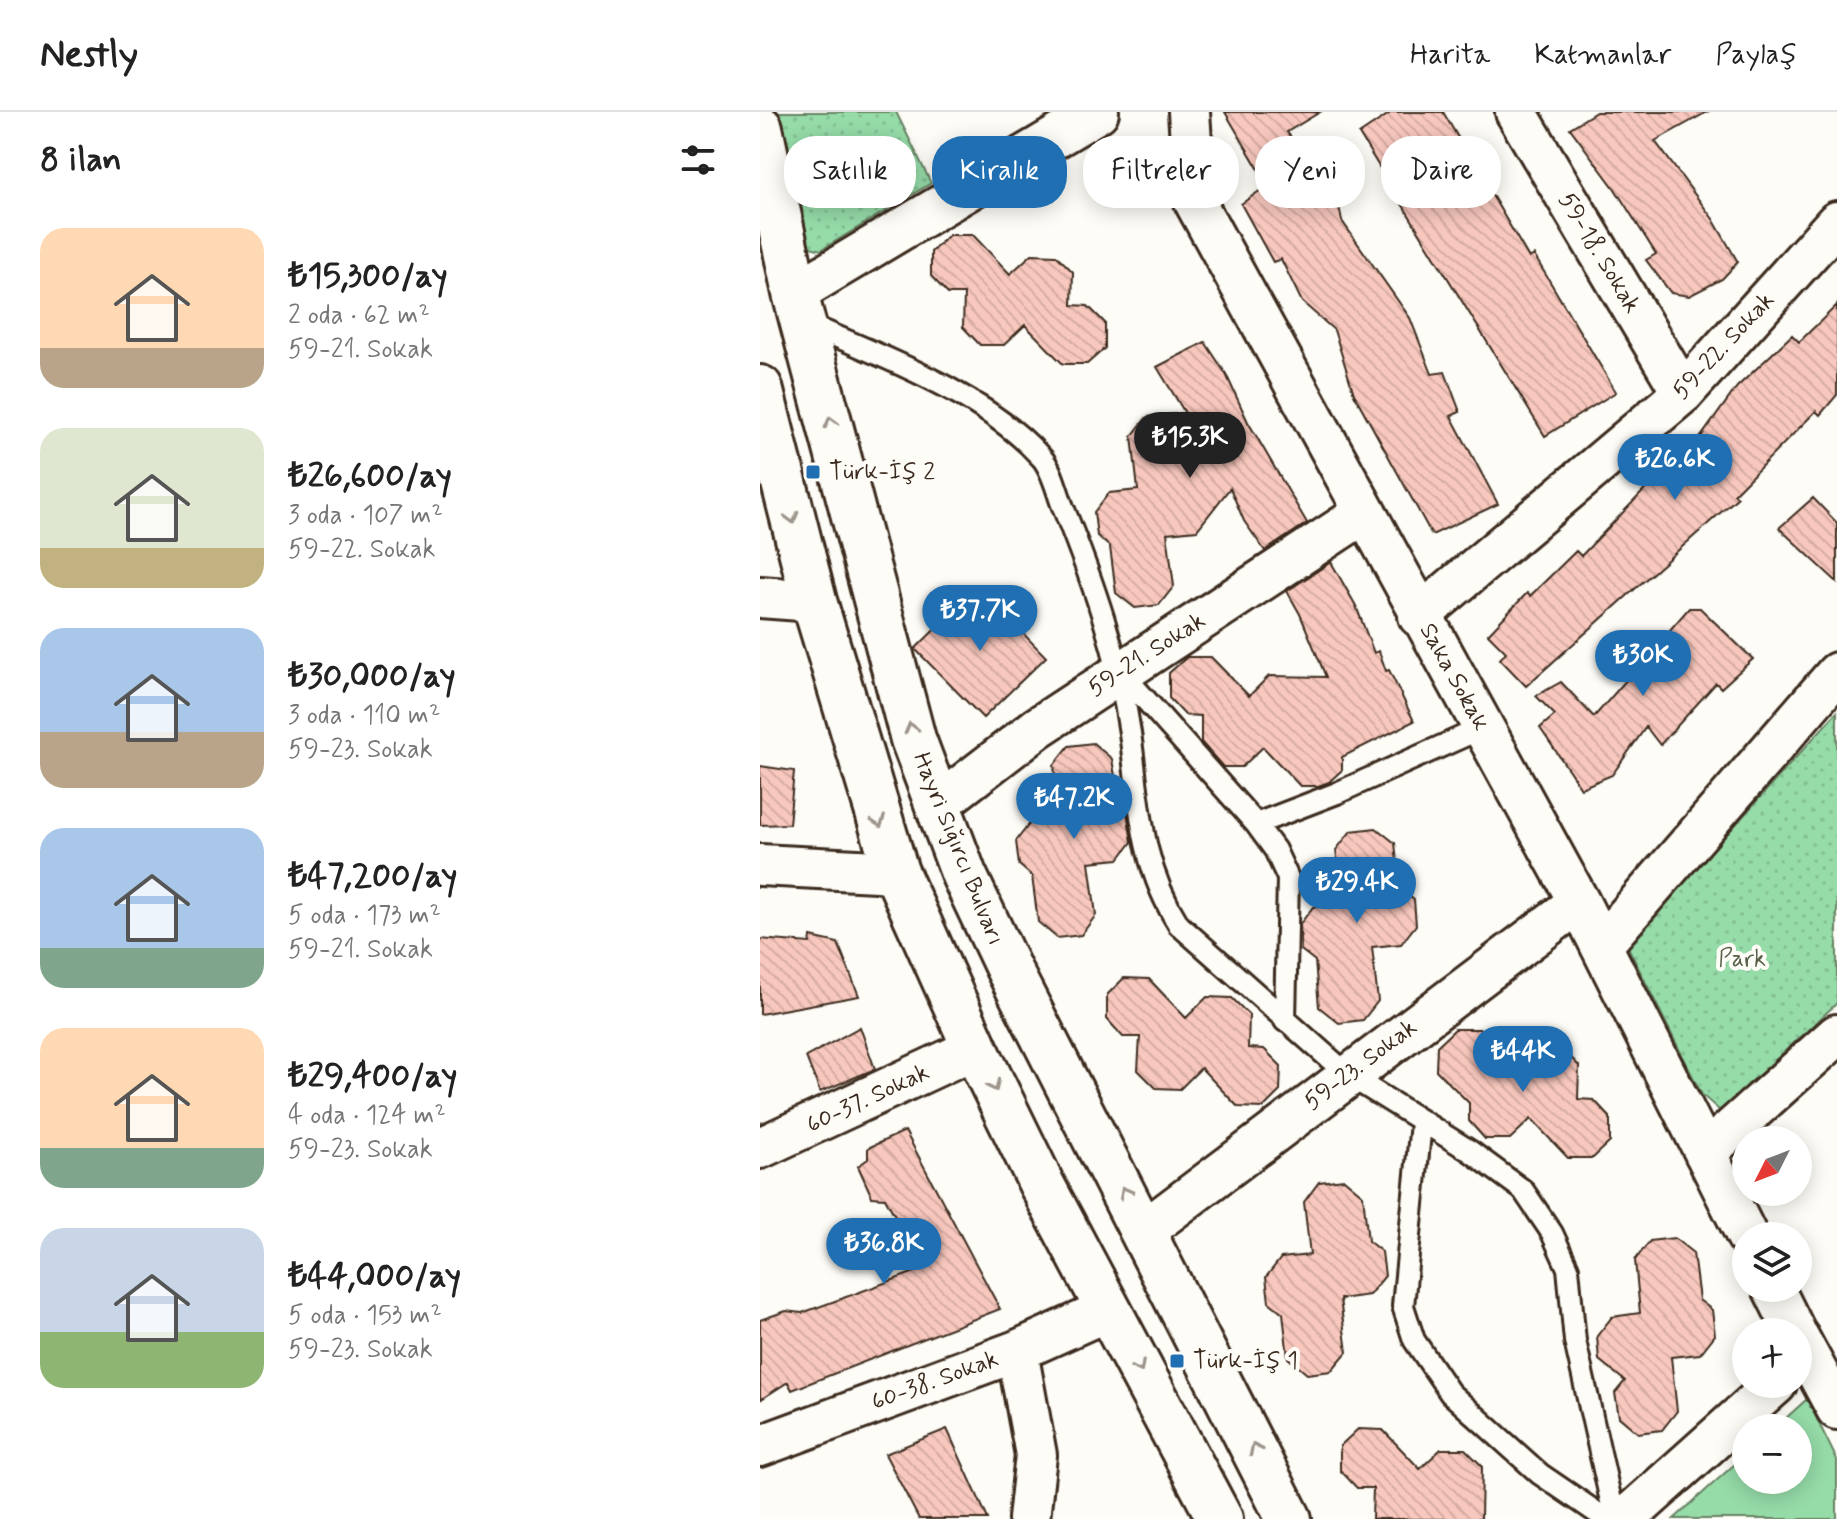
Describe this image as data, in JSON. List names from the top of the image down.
{
  "streets": {
    "street": [
      "59-18. Sokak",
      "59-22. Sokak",
      "59-21. Sokak",
      "Saka Sokak",
      "Hayri Sığırcı Bulvarı",
      "59-23. Sokak",
      "60-37. Sokak",
      "60-38. Sokak"
    ]
  },
  "crossings": [
    ["59-18. Sokak", "59-22. Sokak"],
    ["59-22. Sokak", "Saka Sokak"],
    ["59-21. Sokak", "Saka Sokak"],
    ["59-21. Sokak", "Hayri Sığırcı Bulvarı"],
    ["Saka Sokak", "59-23. Sokak"],
    ["Hayri Sığırcı Bulvarı", "59-23. Sokak"]
  ],
  "parks": ["Park"],
  "places": {
    "transit": ["Türk-İş 2", "Türk-İş 1"]
  },
  "north": "bottom left",
  "page": {
    "header": "Nestly",
    "nav": ["Harita", "Katmanlar", "Paylaş"],
    "heading": "8 ilan",
    "chip": [
      "Satılık",
      "Kiralık",
      "Filtreler",
      "Yeni",
      "Daire"
    ],
    "list": [
      {
        "name": "₺15,300/ay",
        "note": "2 oda · 62 m² · 59-21. Sokak"
      },
      {
        "name": "₺26,600/ay",
        "note": "3 oda · 107 m² · 59-22. Sokak"
      },
      {
        "name": "₺30,000/ay",
        "note": "3 oda · 110 m² · 59-23. Sokak"
      },
      {
        "name": "₺47,200/ay",
        "note": "5 oda · 173 m² · 59-21. Sokak"
      },
      {
        "name": "₺29,400/ay",
        "note": "4 oda · 124 m² · 59-23. Sokak"
      },
      {
        "name": "₺44,000/ay",
        "note": "5 oda · 153 m² · 59-23. Sokak"
      }
    ],
    "price": [
      "₺15.3K",
      "₺26.6K",
      "₺37.7K",
      "₺30K",
      "₺47.2K",
      "₺29.4K",
      "₺44K",
      "₺36.8K"
    ],
    "map_buttons": ["+", "−"]
  }
}
